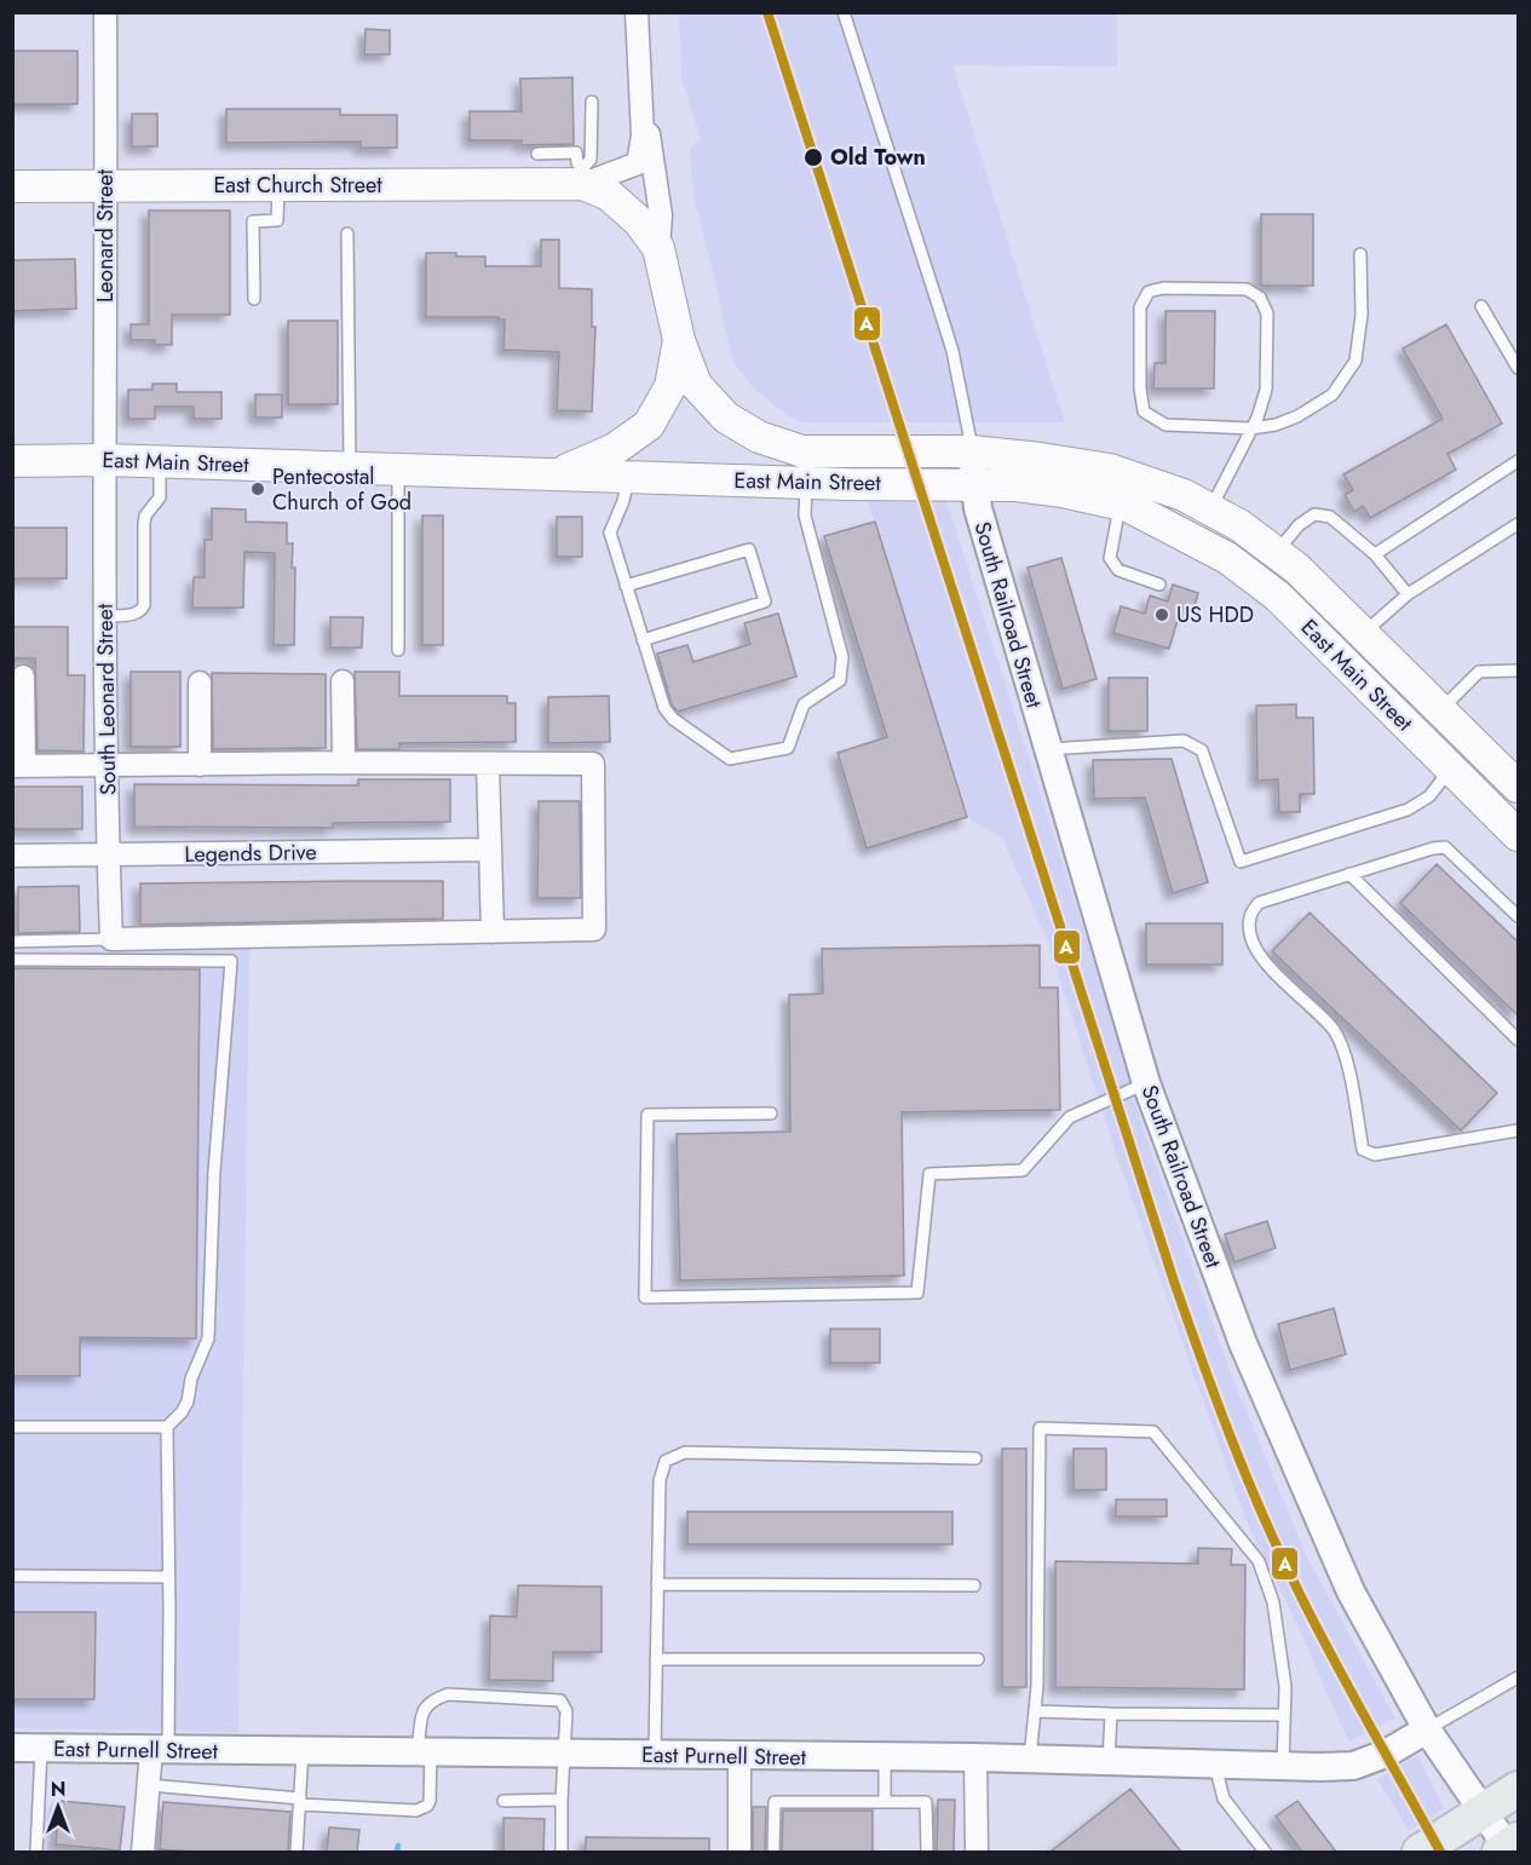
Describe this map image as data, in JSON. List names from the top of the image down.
{
  "streets": {
    "main road": ["East Church Street", "East Main Street"],
    "street": [
      "Leonard Street",
      "South Railroad Street",
      "South Leonard Street",
      "Legends Drive",
      "East Purnell Street"
    ]
  },
  "crossings": [
    ["East Church Street", "Leonard Street"],
    ["Leonard Street", "East Main Street"],
    ["Leonard Street", "South Leonard Street"],
    ["East Main Street", "South Railroad Street"],
    ["East Main Street", "South Leonard Street"],
    ["South Railroad Street", "East Purnell Street"],
    ["South Leonard Street", "Legends Drive"]
  ],
  "places": ["Old Town", "Pentecostal Church of God", "US HDD"],
  "lines": ["transit line A"],
  "north": "top"
}
